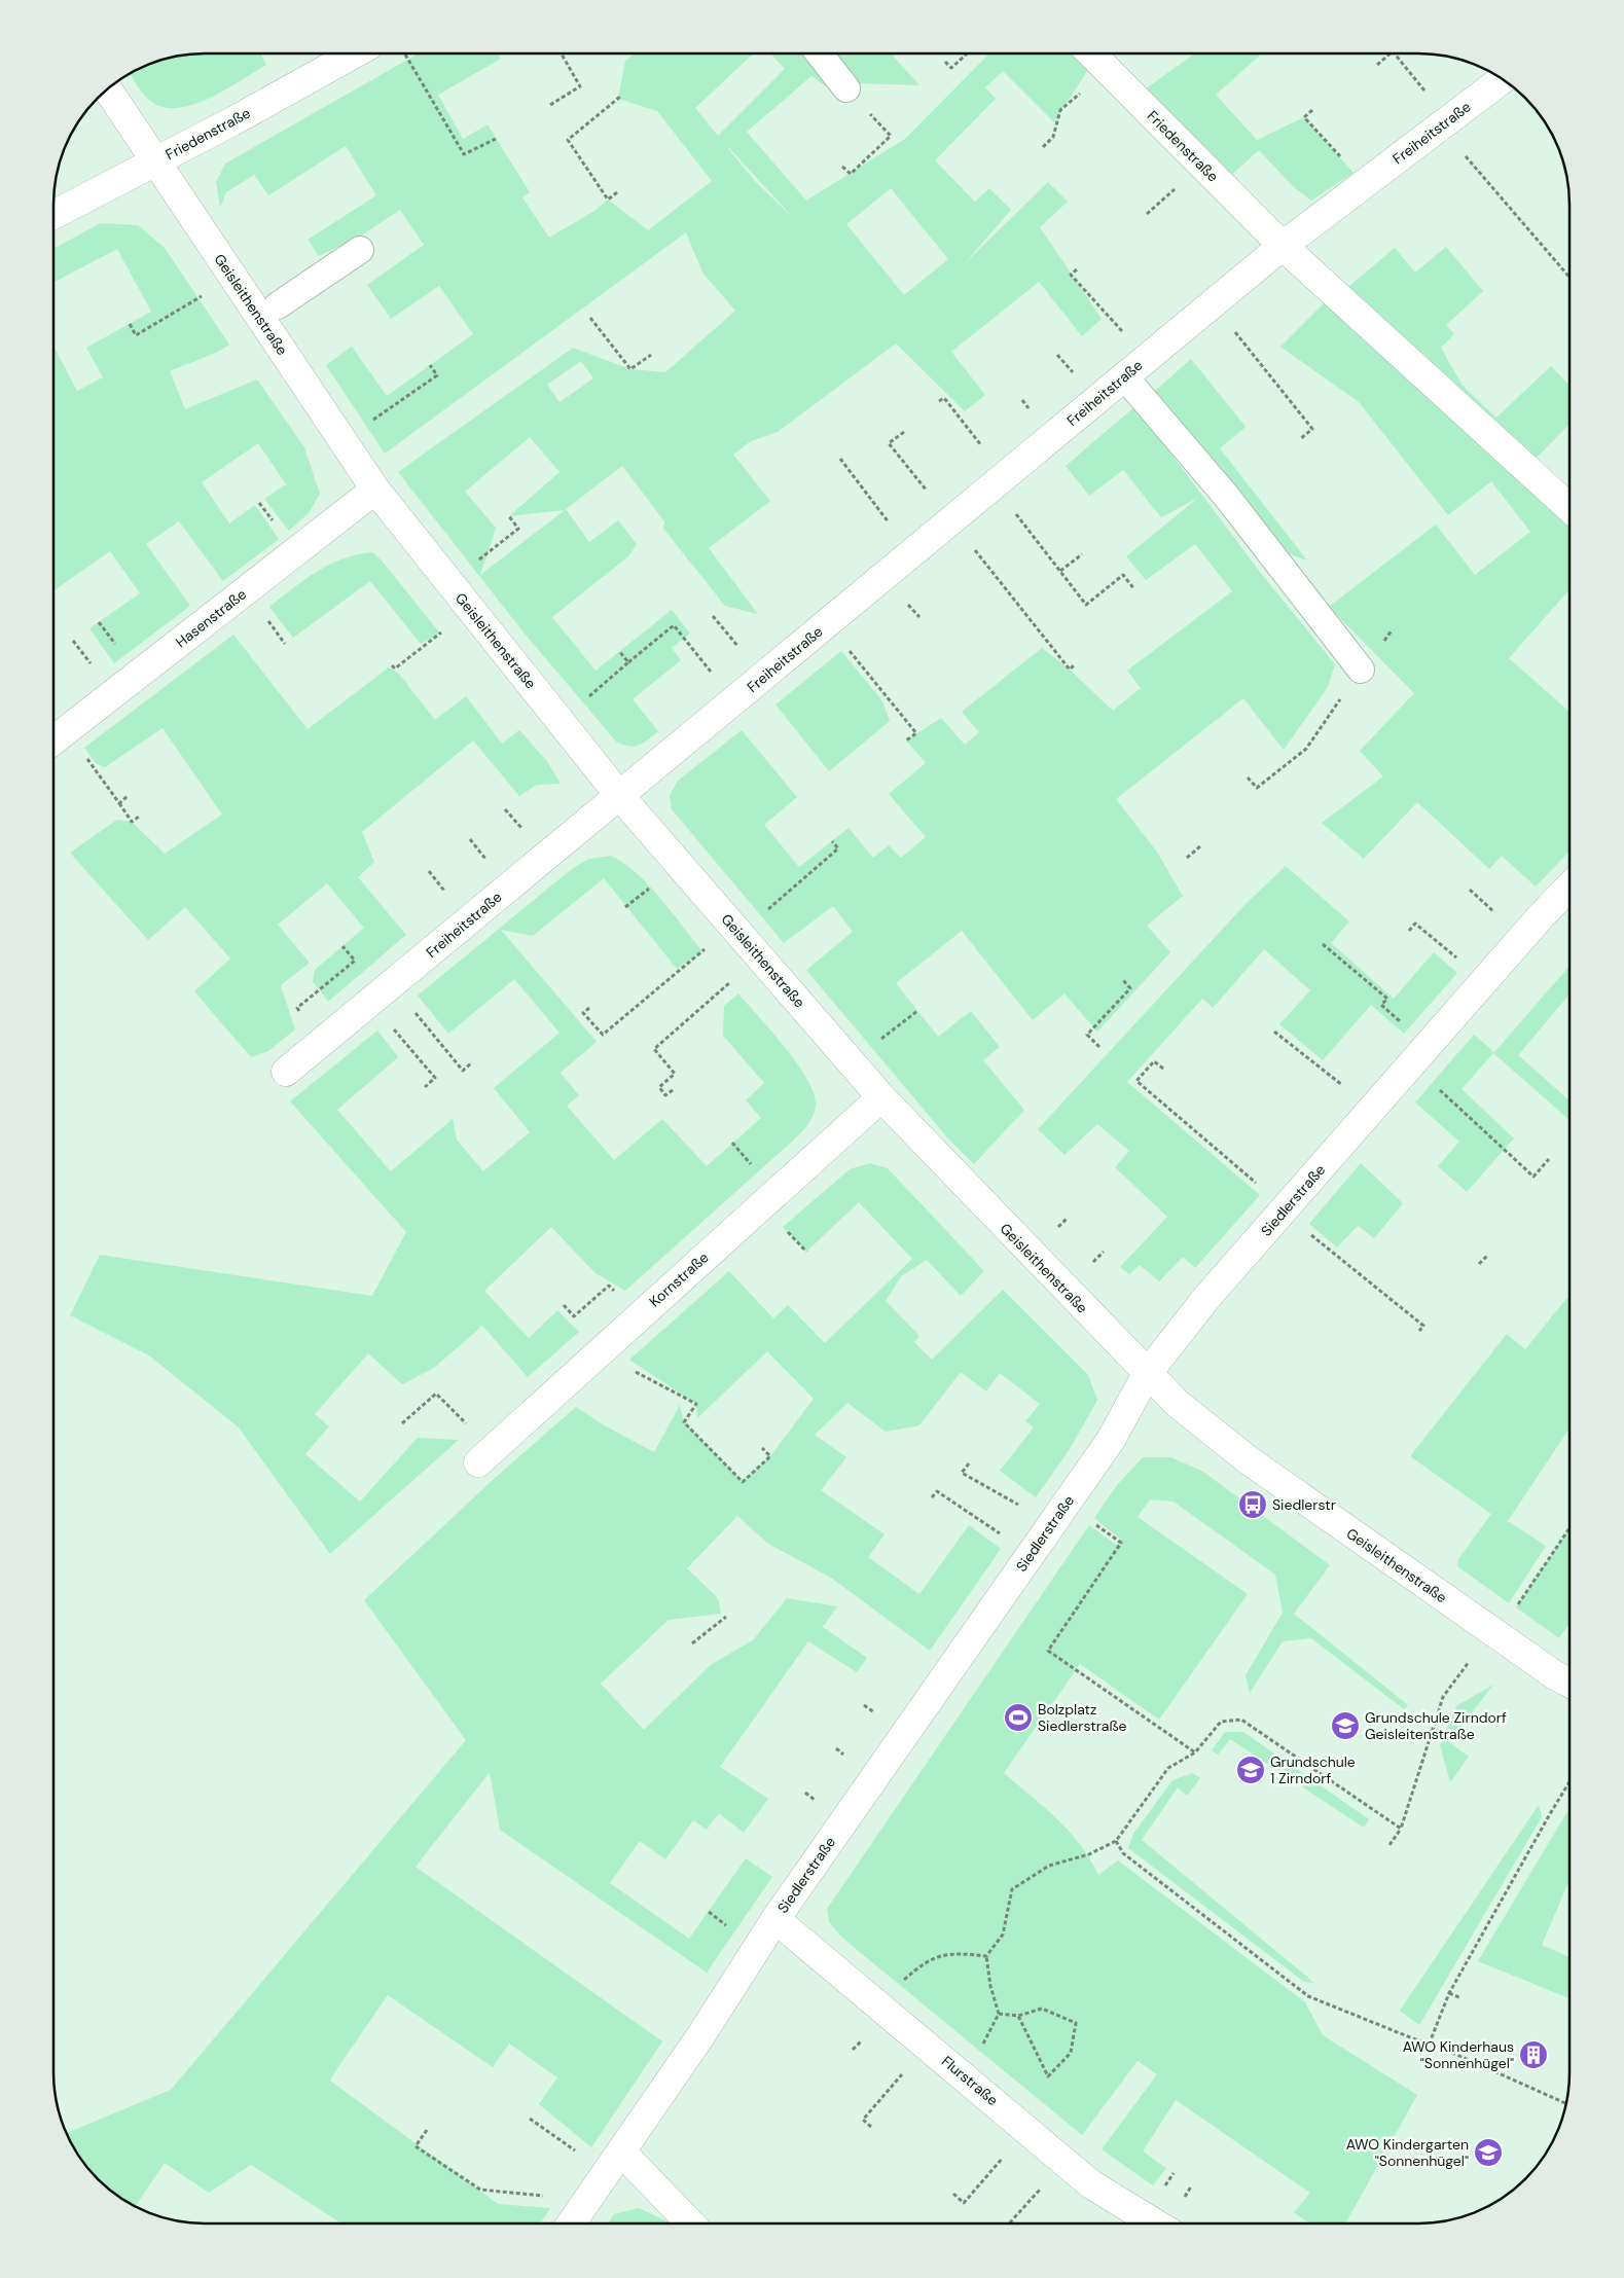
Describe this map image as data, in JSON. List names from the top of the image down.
{
  "streets": {
    "street": [
      "Freiheitstraße",
      "Friedenstraße",
      "Geisleithenstraße",
      "Hasenstraße",
      "Siedlerstraße",
      "Kornstraße",
      "Flurstraße"
    ]
  },
  "crossings": [
    ["Freiheitstraße", "Friedenstraße"],
    ["Freiheitstraße", "Geisleithenstraße"],
    ["Friedenstraße", "Geisleithenstraße"],
    ["Geisleithenstraße", "Hasenstraße"],
    ["Geisleithenstraße", "Siedlerstraße"],
    ["Geisleithenstraße", "Kornstraße"],
    ["Siedlerstraße", "Flurstraße"]
  ],
  "places": {
    "bus stop": ["Siedlerstr"],
    "sports": ["Bolzplatz Siedlerstraße"],
    "school or university": ["Grundschule Zirndorf Geisleitenstraße", "Grundschule 1 Zirndorf", "AWO Kindergarten \"Sonnenhügel\""],
    "building": ["AWO Kinderhaus \"Sonnenhügel\""]
  }
}
